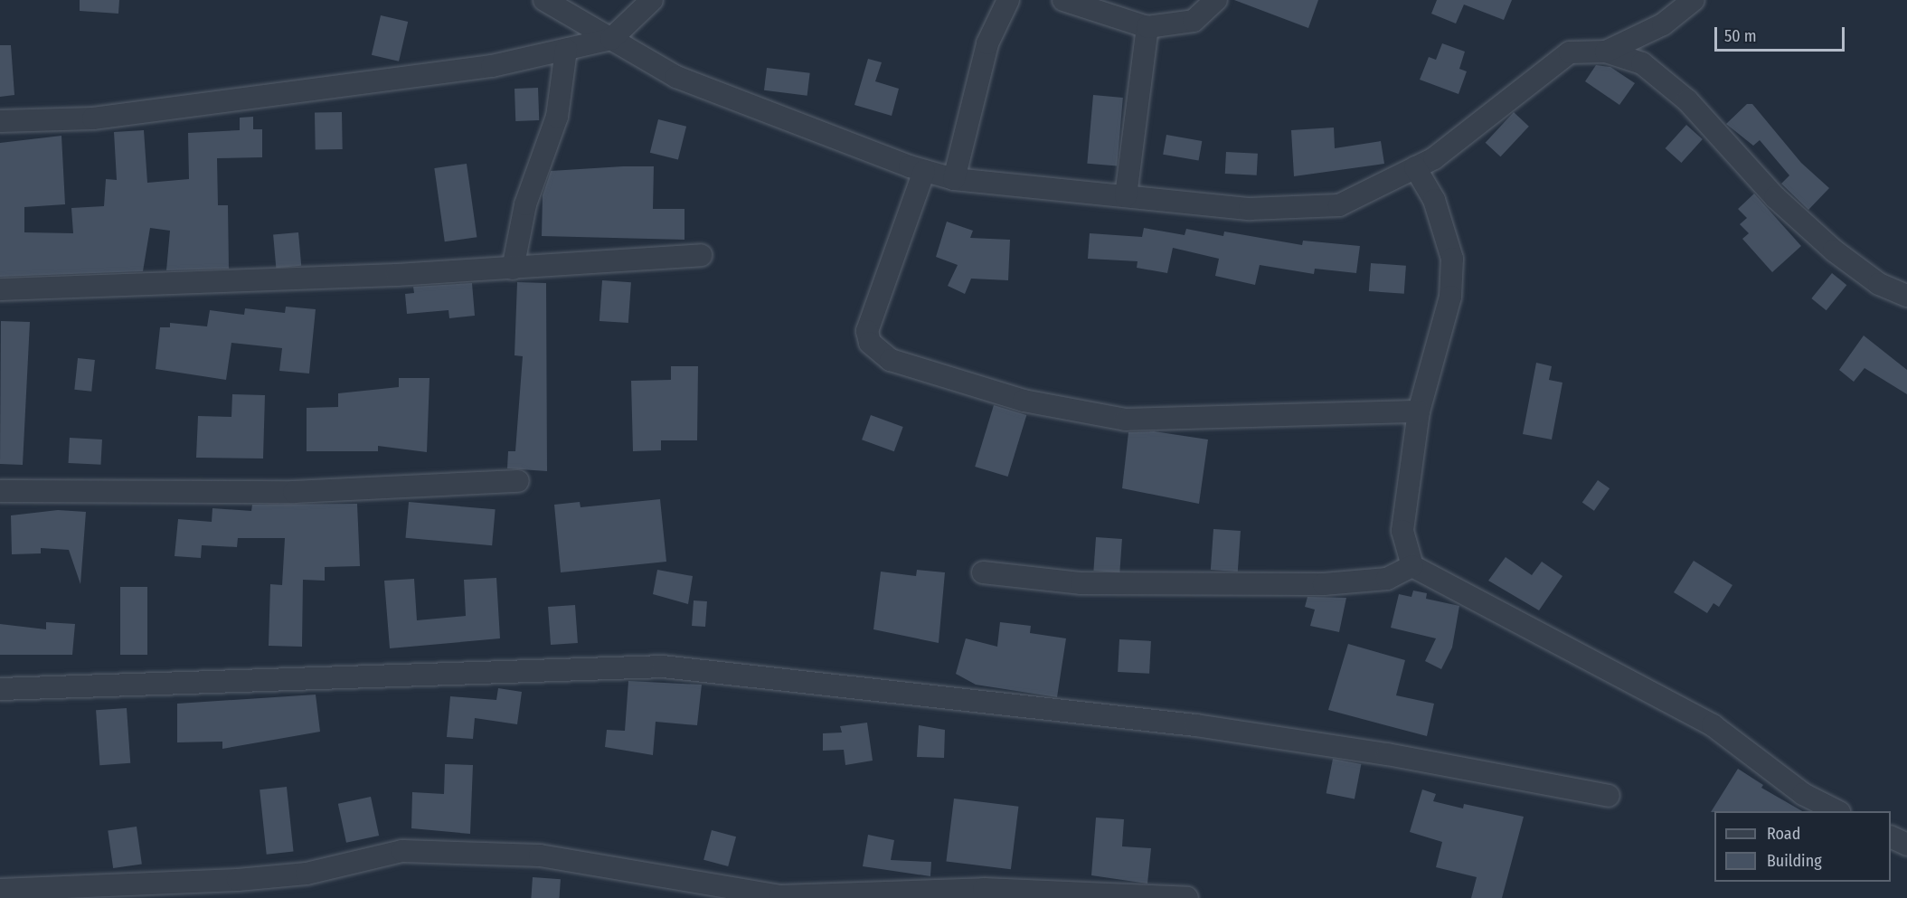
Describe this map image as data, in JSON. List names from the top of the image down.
{
  "legend": ["Road", "Building"],
  "scale_bar": "50 m"
}
